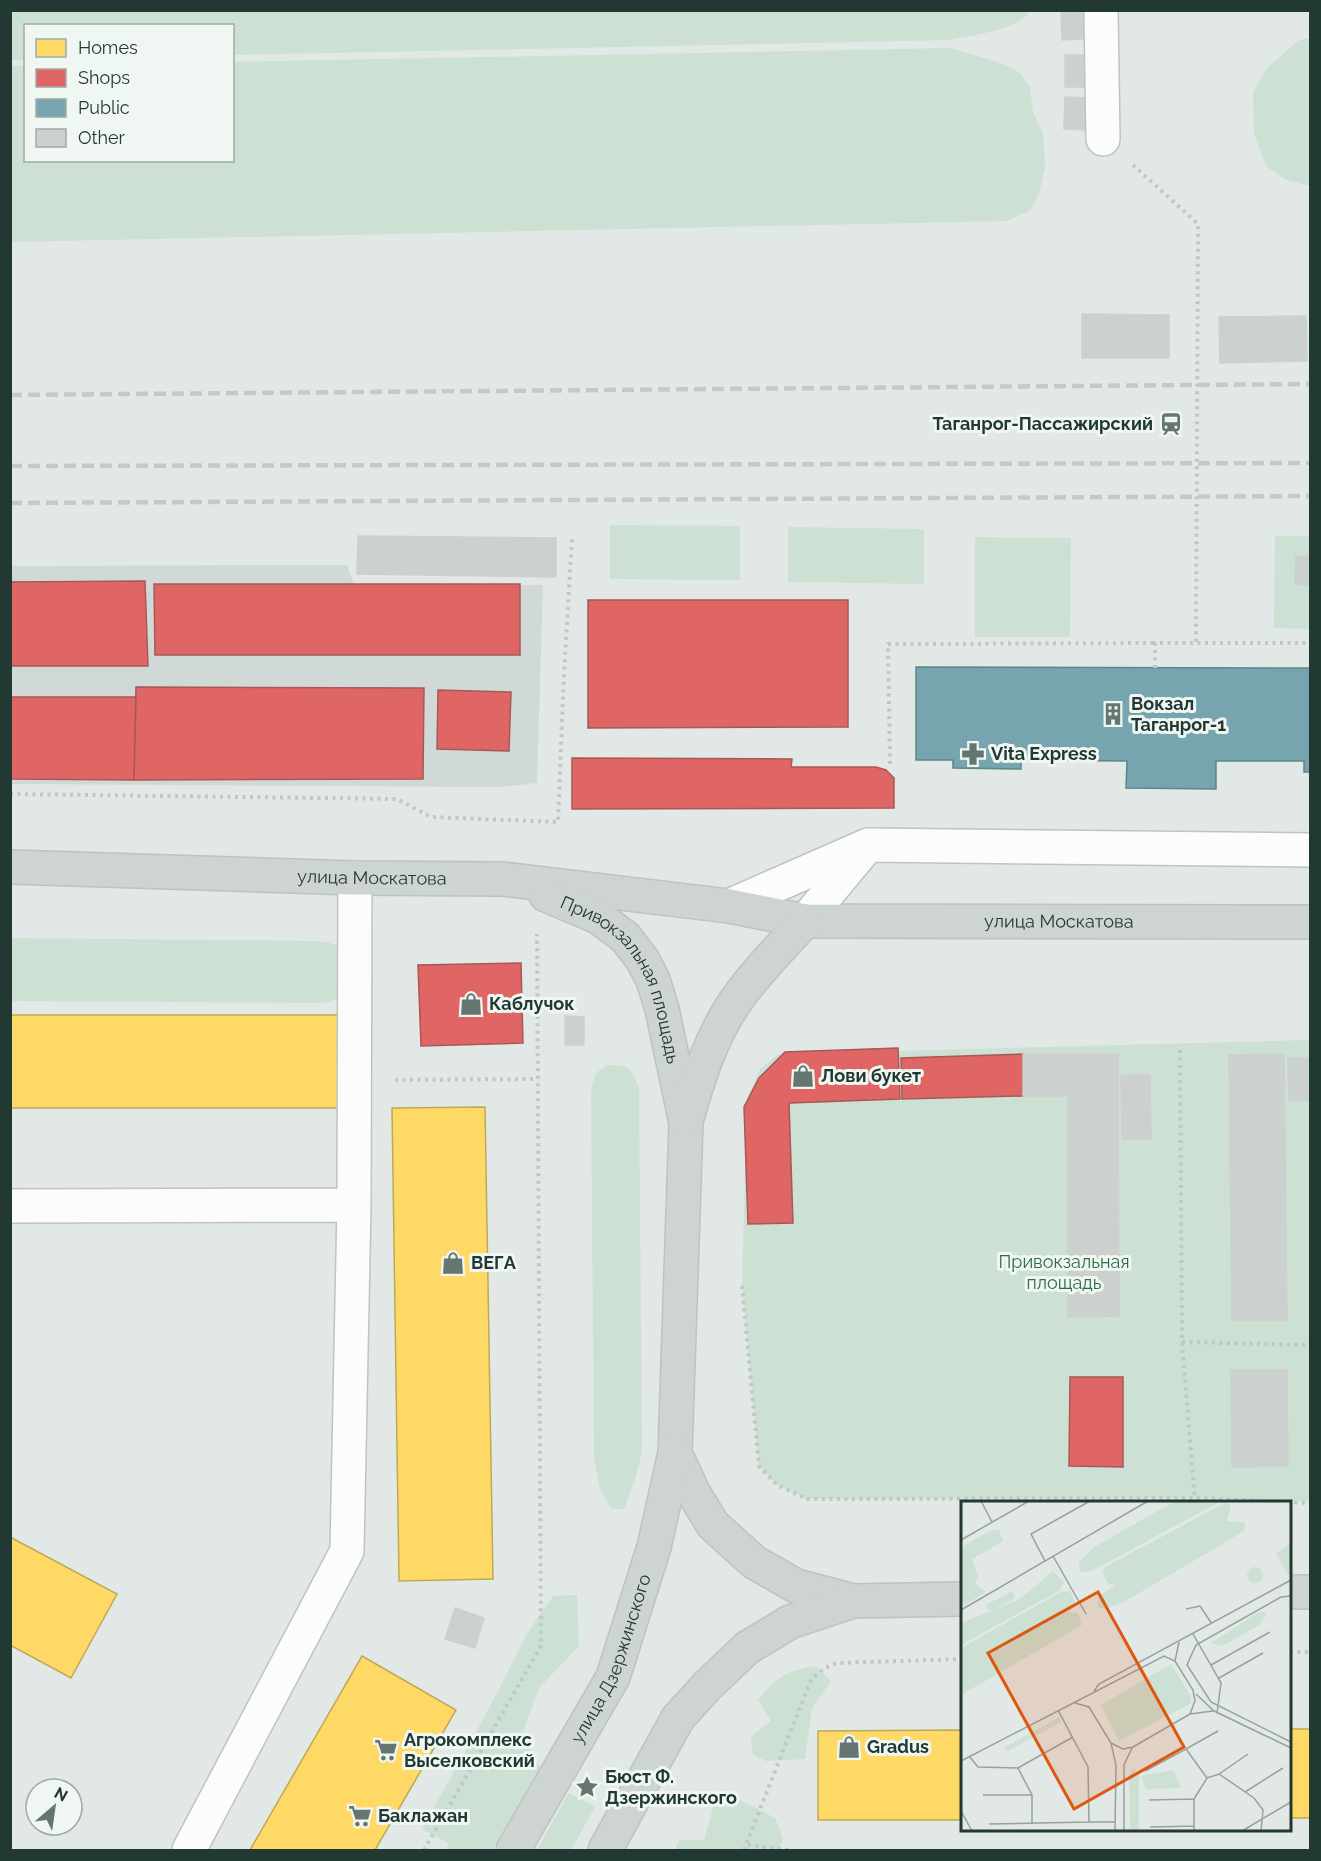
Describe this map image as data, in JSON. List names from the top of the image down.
{
  "streets": {
    "main road": ["улица Москатова", "Привокзальная площадь", "улица Дзержинского"]
  },
  "crossings": [
    ["улица Москатова", "Привокзальная площадь"],
    ["Привокзальная площадь", "улица Дзержинского"]
  ],
  "parks": ["Привокзальная площадь"],
  "places": {
    "station": ["Таганрог-Пассажирский"],
    "building": ["Вокзал Таганрог-1"],
    "pharmacy": ["Vita Express"],
    "shop": [
      "Каблучок",
      "Лови букет",
      "ВЕГА",
      "Gradus"
    ],
    "supermarket": ["Агрокомплекс Выселковский", "Баклажан"],
    "place": ["Бюст Ф. Дзержинского"]
  },
  "legend": [
    "Homes",
    "Shops",
    "Public",
    "Other"
  ],
  "north": "top right"
}
